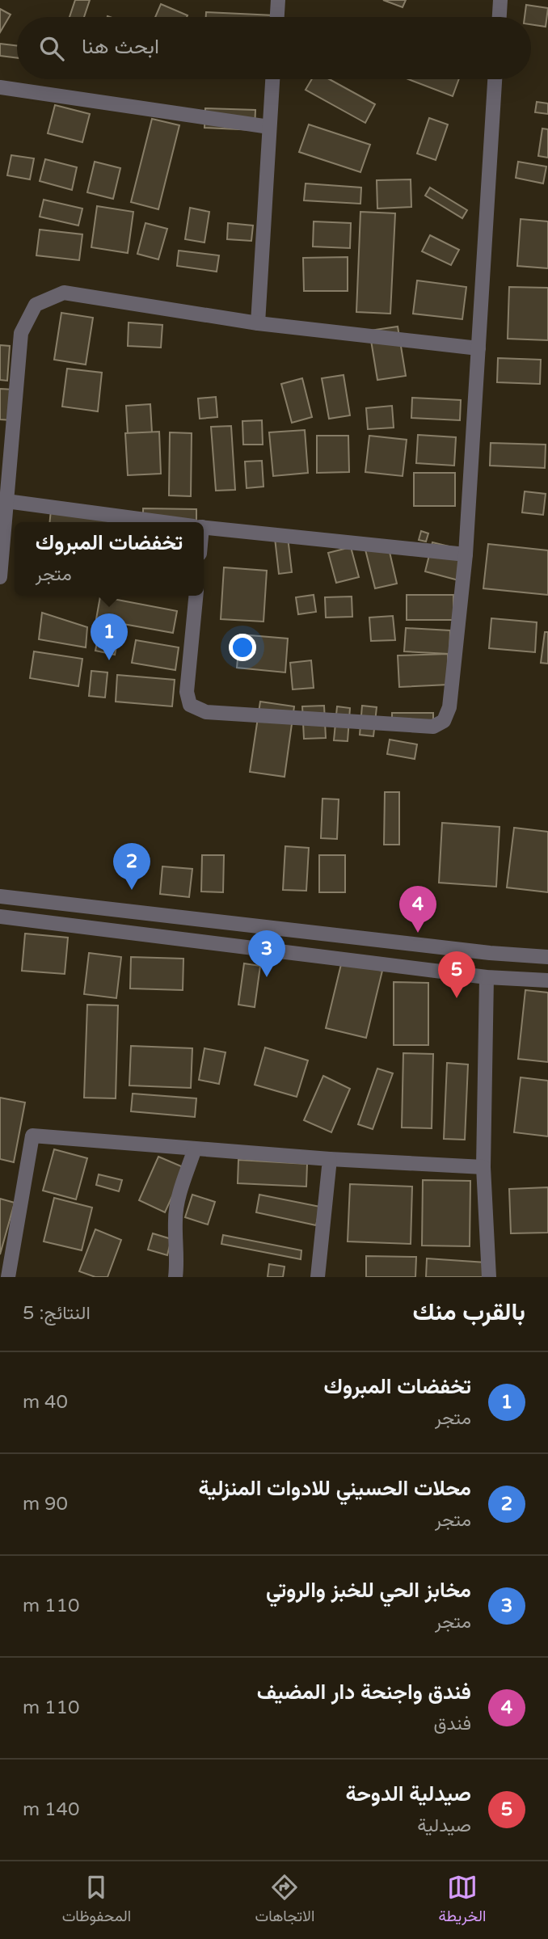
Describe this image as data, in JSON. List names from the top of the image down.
{
  "page": {
    "search": "ابحث هنا",
    "popup": ["تخفضات المبروك", "متجر"],
    "pins": [
      "1",
      "2",
      "4",
      "3",
      "5"
    ],
    "heading": ["بالقرب منك", "النتائج: 5"],
    "list": [
      {
        "mark": "1",
        "name": "تخفضات المبروك",
        "note": "متجر",
        "value": "40 m"
      },
      {
        "mark": "2",
        "name": "محلات الحسيني للادوات المنزلية",
        "note": "متجر",
        "value": "90 m"
      },
      {
        "mark": "3",
        "name": "مخابز الحي للخبز والروتي",
        "note": "متجر",
        "value": "110 m"
      },
      {
        "mark": "4",
        "name": "فندق واجنحة دار المضيف",
        "note": "فندق",
        "value": "110 m"
      },
      {
        "mark": "5",
        "name": "صيدلية الدوحة",
        "note": "صيدلية",
        "value": "140 m"
      }
    ],
    "nav": ["الخريطة", "الاتجاهات", "المحفوظات"]
  }
}
